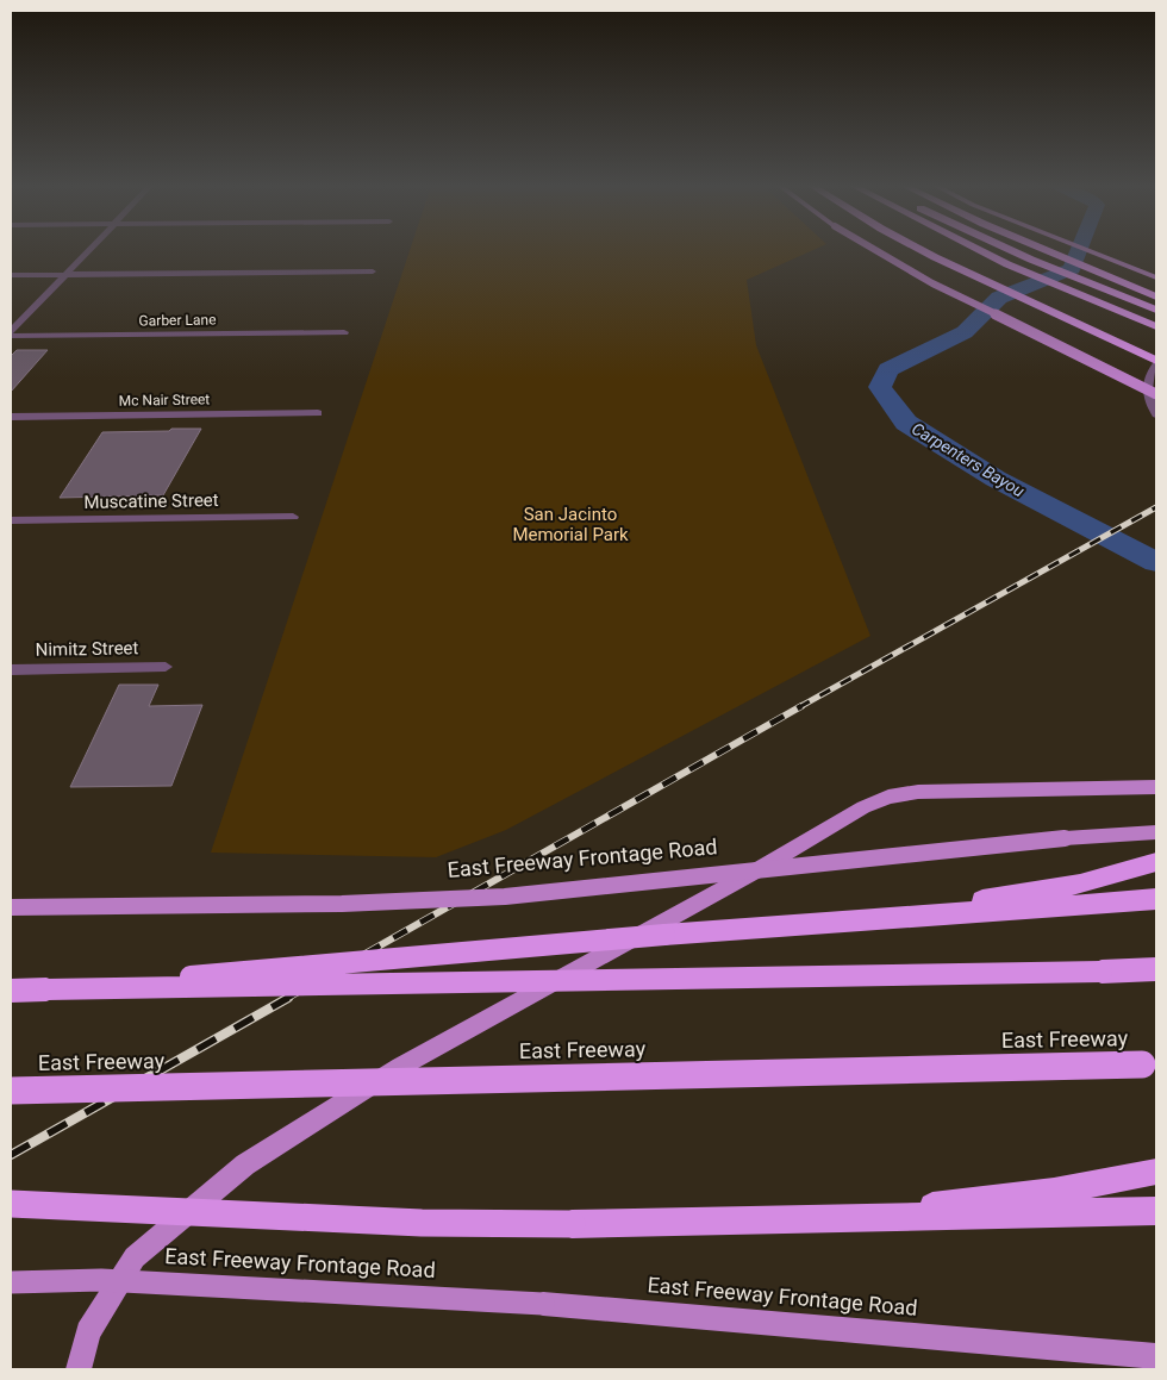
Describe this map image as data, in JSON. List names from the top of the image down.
{
  "streets": {
    "highway": ["East Freeway"],
    "main road": ["East Freeway Frontage Road"],
    "street": [
      "Garber Lane",
      "Mc Nair Street",
      "Muscatine Street",
      "Nimitz Street"
    ]
  },
  "water": ["Carpenters Bayou"],
  "parks": ["San Jacinto Memorial Park"]
}
